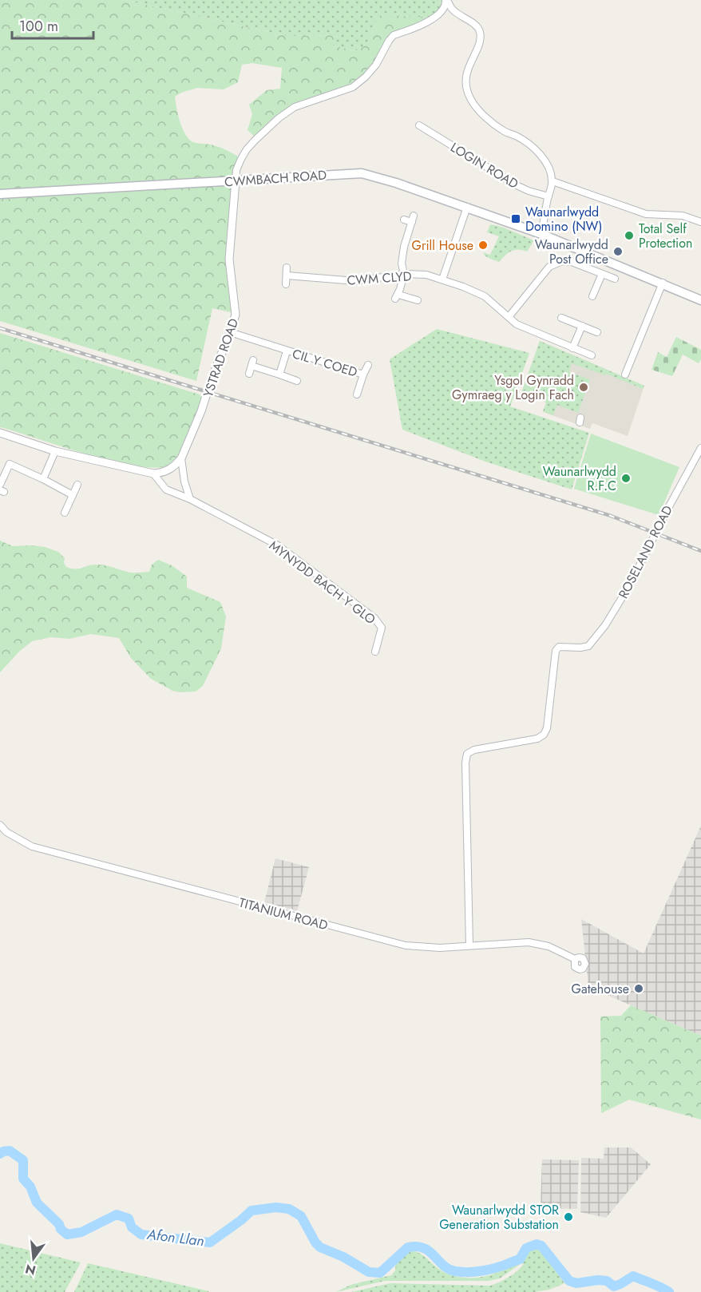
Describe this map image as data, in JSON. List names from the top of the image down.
{
  "streets": {
    "main road": ["CWMBACH ROAD"],
    "street": [
      "LOGIN ROAD",
      "CWM CLYD",
      "YSTRAD ROAD",
      "CIL Y COED",
      "ROSELAND ROAD",
      "MYNYDD BACH Y GLO",
      "TITANIUM ROAD"
    ]
  },
  "crossings": [
    ["CWMBACH ROAD", "YSTRAD ROAD"],
    ["YSTRAD ROAD", "CIL Y COED"],
    ["ROSELAND ROAD", "TITANIUM ROAD"]
  ],
  "water": ["Afon Llan"],
  "places": {
    "transit": ["Waunarlwydd Domino (NW)"],
    "other": [
      "Total Self Protection",
      "Grill House",
      "Waunarlwydd Post Office",
      "Ysgol Gynradd Gymraeg y Login Fach",
      "Waunarlwydd R.F.C",
      "Gatehouse",
      "Waunarlwydd STOR Generation Substation"
    ]
  },
  "scale_bar": "100 m",
  "north": "bottom"
}
